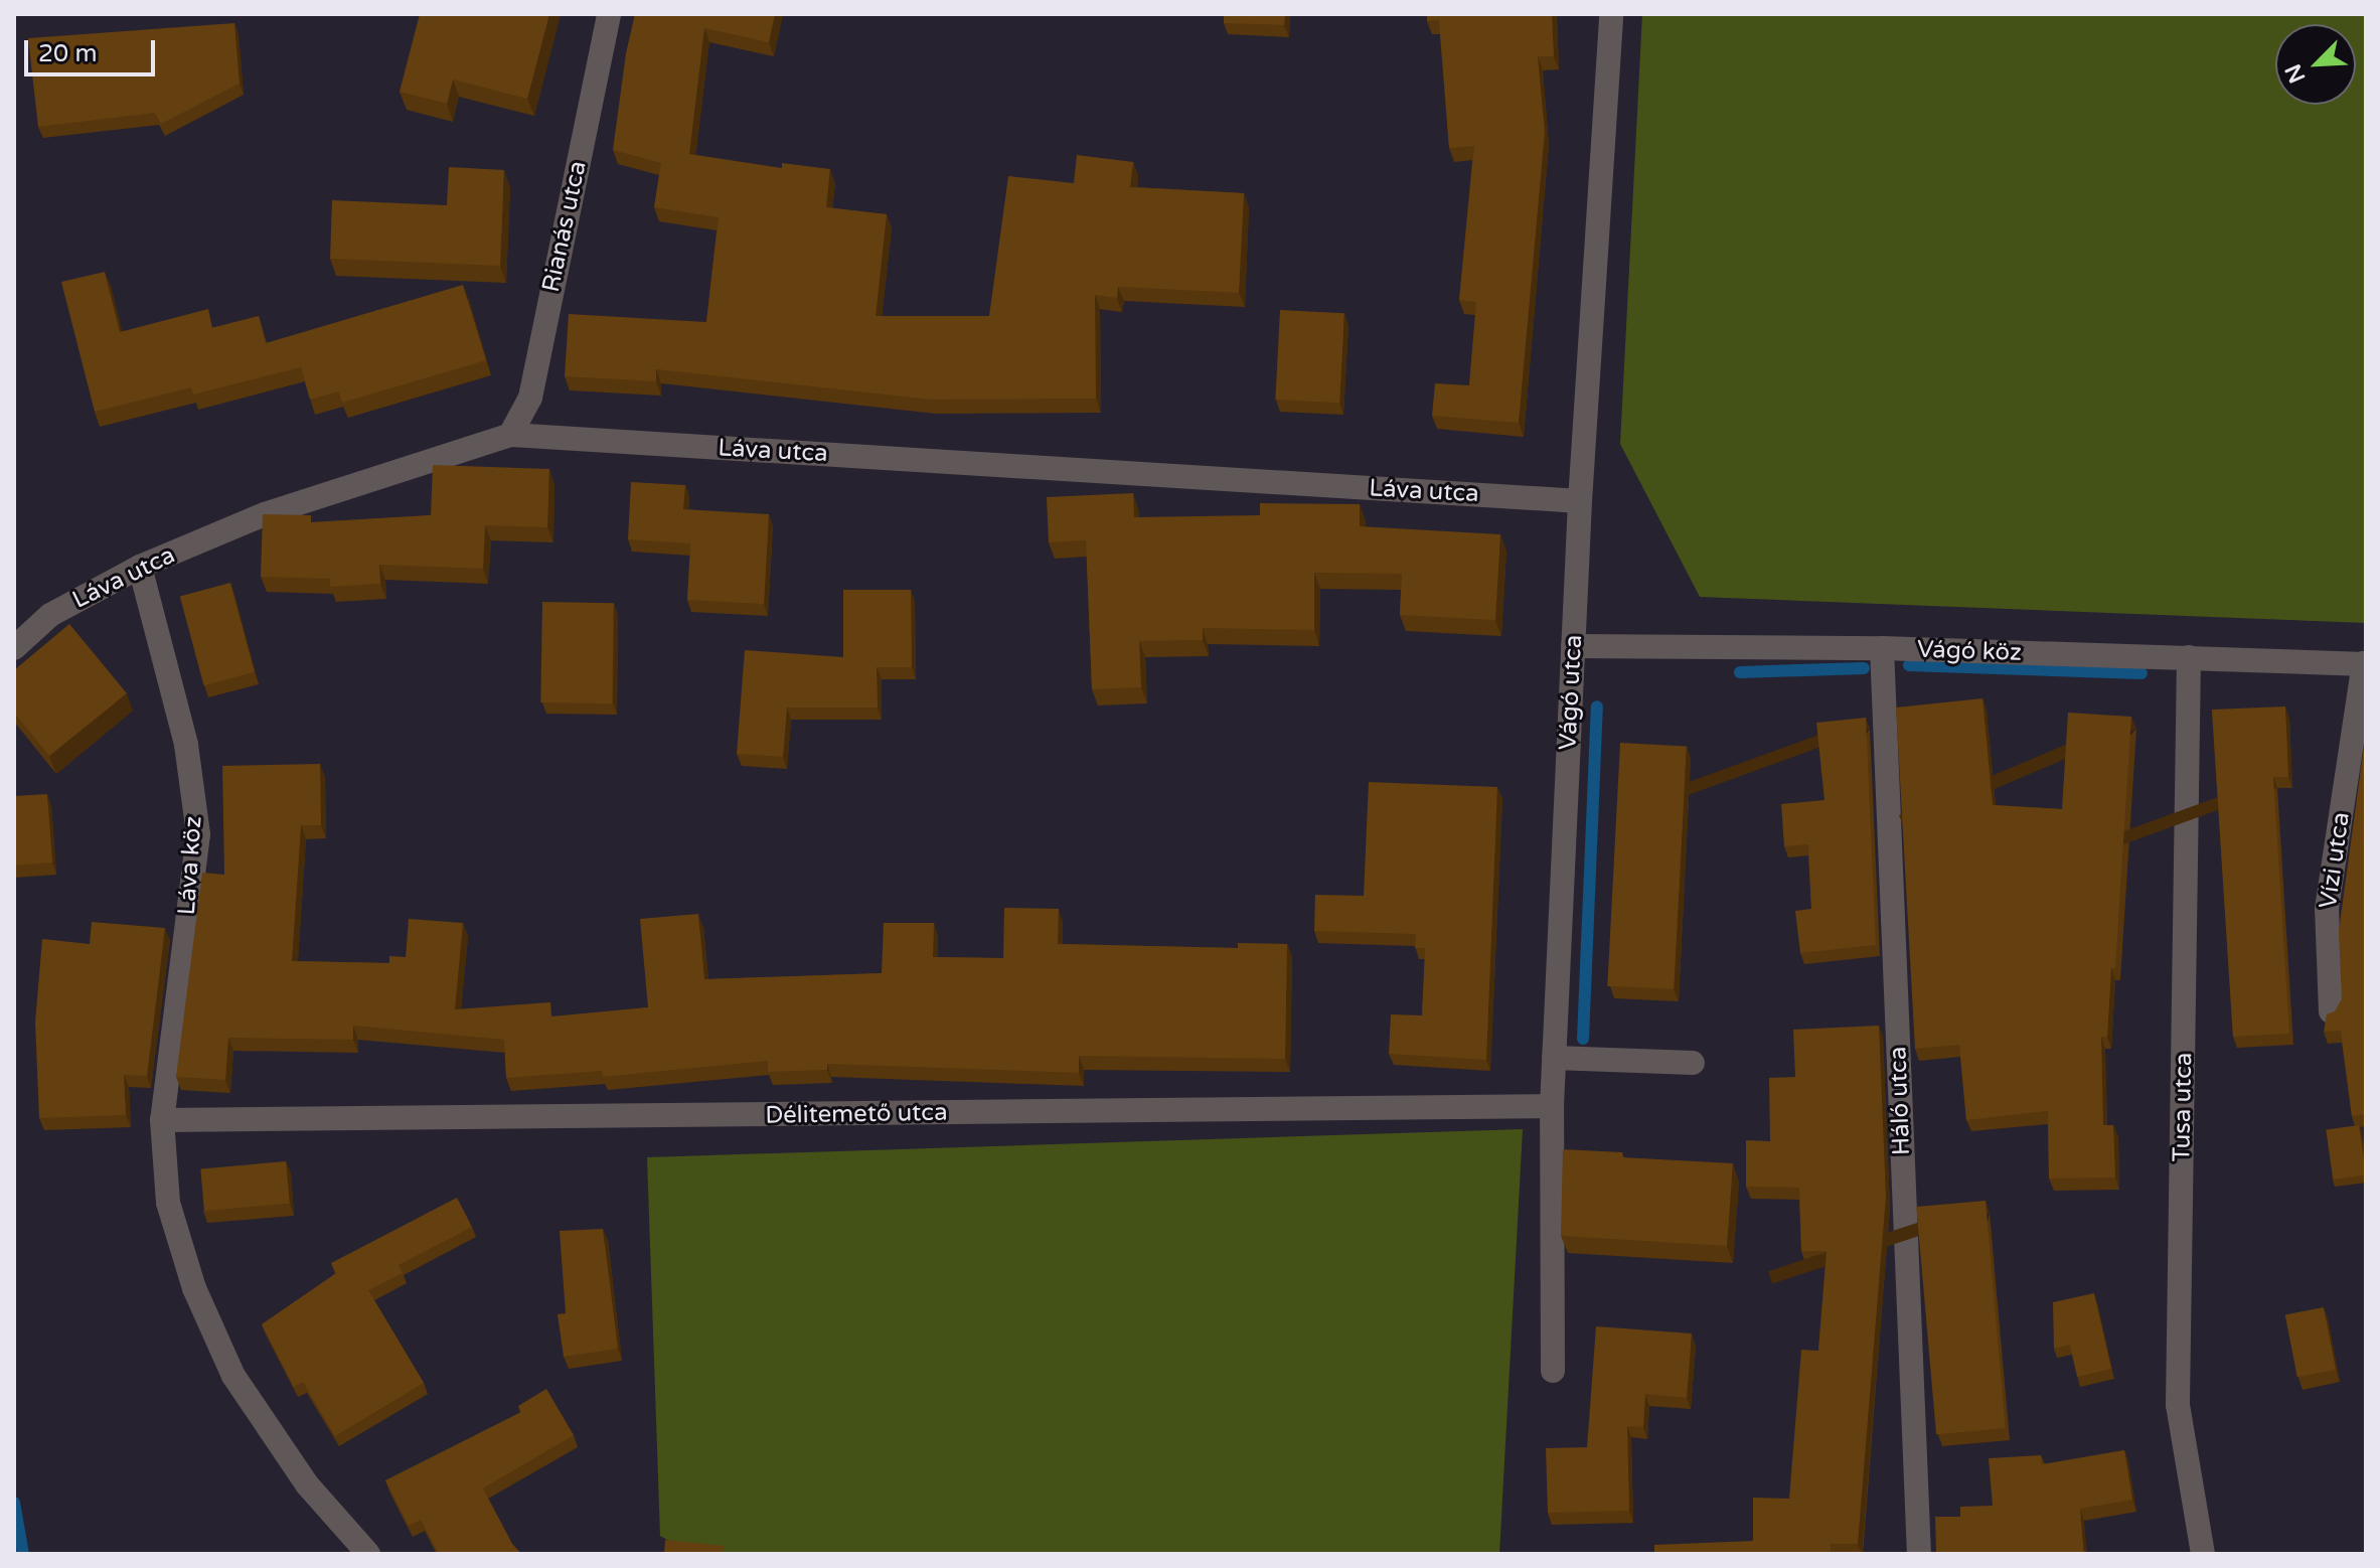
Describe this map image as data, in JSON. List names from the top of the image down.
{
  "streets": {
    "street": [
      "Rianás utca",
      "Láva utca",
      "Vágó köz",
      "Vágó utca",
      "Vízi utca",
      "Láva köz",
      "Háló utca",
      "Tusa utca",
      "Délitemető utca"
    ]
  },
  "crossings": [
    ["Rianás utca", "Láva utca"],
    ["Láva utca", "Vágó utca"],
    ["Láva utca", "Láva köz"],
    ["Vágó köz", "Vágó utca"],
    ["Vágó köz", "Vízi utca"],
    ["Vágó köz", "Háló utca"],
    ["Vágó köz", "Tusa utca"],
    ["Vágó utca", "Délitemető utca"],
    ["Láva köz", "Délitemető utca"]
  ],
  "scale_bar": "20 m",
  "north": "bottom left"
}
